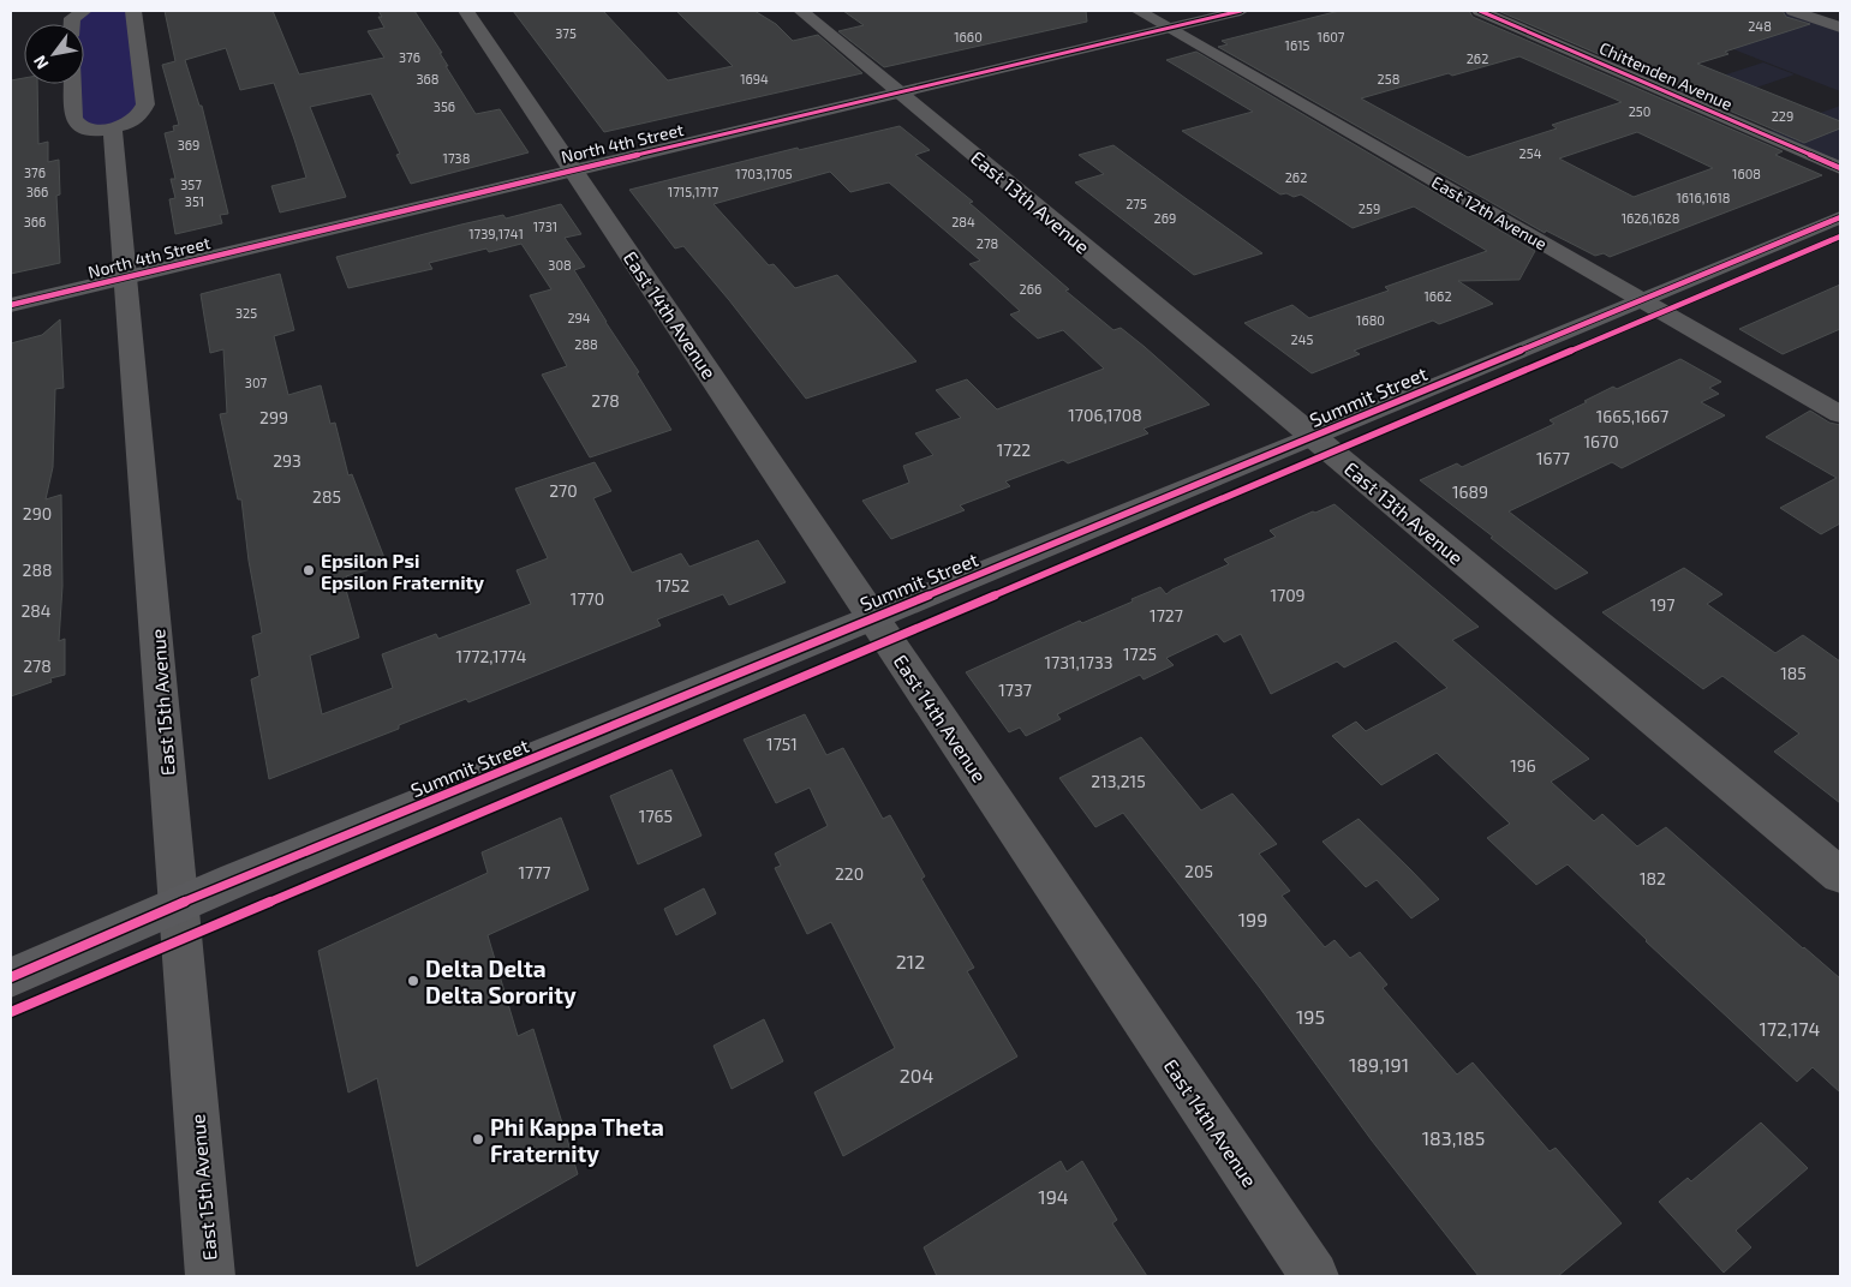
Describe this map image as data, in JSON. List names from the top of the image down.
{
  "streets": {
    "main road": ["North 4th Street", "Summit Street"],
    "street": [
      "Chittenden Avenue",
      "East 13th Avenue",
      "East 12th Avenue",
      "East 14th Avenue",
      "East 15th Avenue"
    ]
  },
  "crossings": [
    ["North 4th Street", "East 13th Avenue"],
    ["North 4th Street", "East 12th Avenue"],
    ["North 4th Street", "East 14th Avenue"],
    ["North 4th Street", "East 15th Avenue"],
    ["East 13th Avenue", "Summit Street"],
    ["East 12th Avenue", "Summit Street"],
    ["East 14th Avenue", "Summit Street"],
    ["Summit Street", "East 15th Avenue"]
  ],
  "places": ["Epsilon Psi Epsilon Fraternity", "Delta Delta Delta Sorority", "Phi Kappa Theta Fraternity"],
  "house_numbers": [
    "248",
    "375",
    "1660",
    "1607",
    "1615",
    "376",
    "262",
    "368",
    "1694",
    "258",
    "356",
    "250",
    "229",
    "369",
    "254",
    "1738",
    "376",
    "1703,1705",
    "1608",
    "262",
    "357",
    "366",
    "1715,1717",
    "1616,1618",
    "351",
    "275",
    "259",
    "269",
    "1626,1628",
    "366",
    "284",
    "1731",
    "1739,1741",
    "278",
    "308",
    "266",
    "1662",
    "325",
    "294",
    "1680",
    "245",
    "288",
    "307",
    "278",
    "1706,1708",
    "1665,1667",
    "299",
    "1670",
    "1722",
    "1677",
    "293",
    "270",
    "1689",
    "285",
    "290",
    "288",
    "1752",
    "1709",
    "1770",
    "197",
    "284",
    "1727",
    "1725",
    "1772,1774",
    "1731,1733",
    "278",
    "185",
    "1737",
    "1751",
    "196",
    "213,215",
    "1765",
    "205",
    "1777",
    "220",
    "182",
    "199",
    "212",
    "195",
    "172,174",
    "189,191",
    "204",
    "183,185",
    "194"
  ],
  "north": "bottom left"
}
